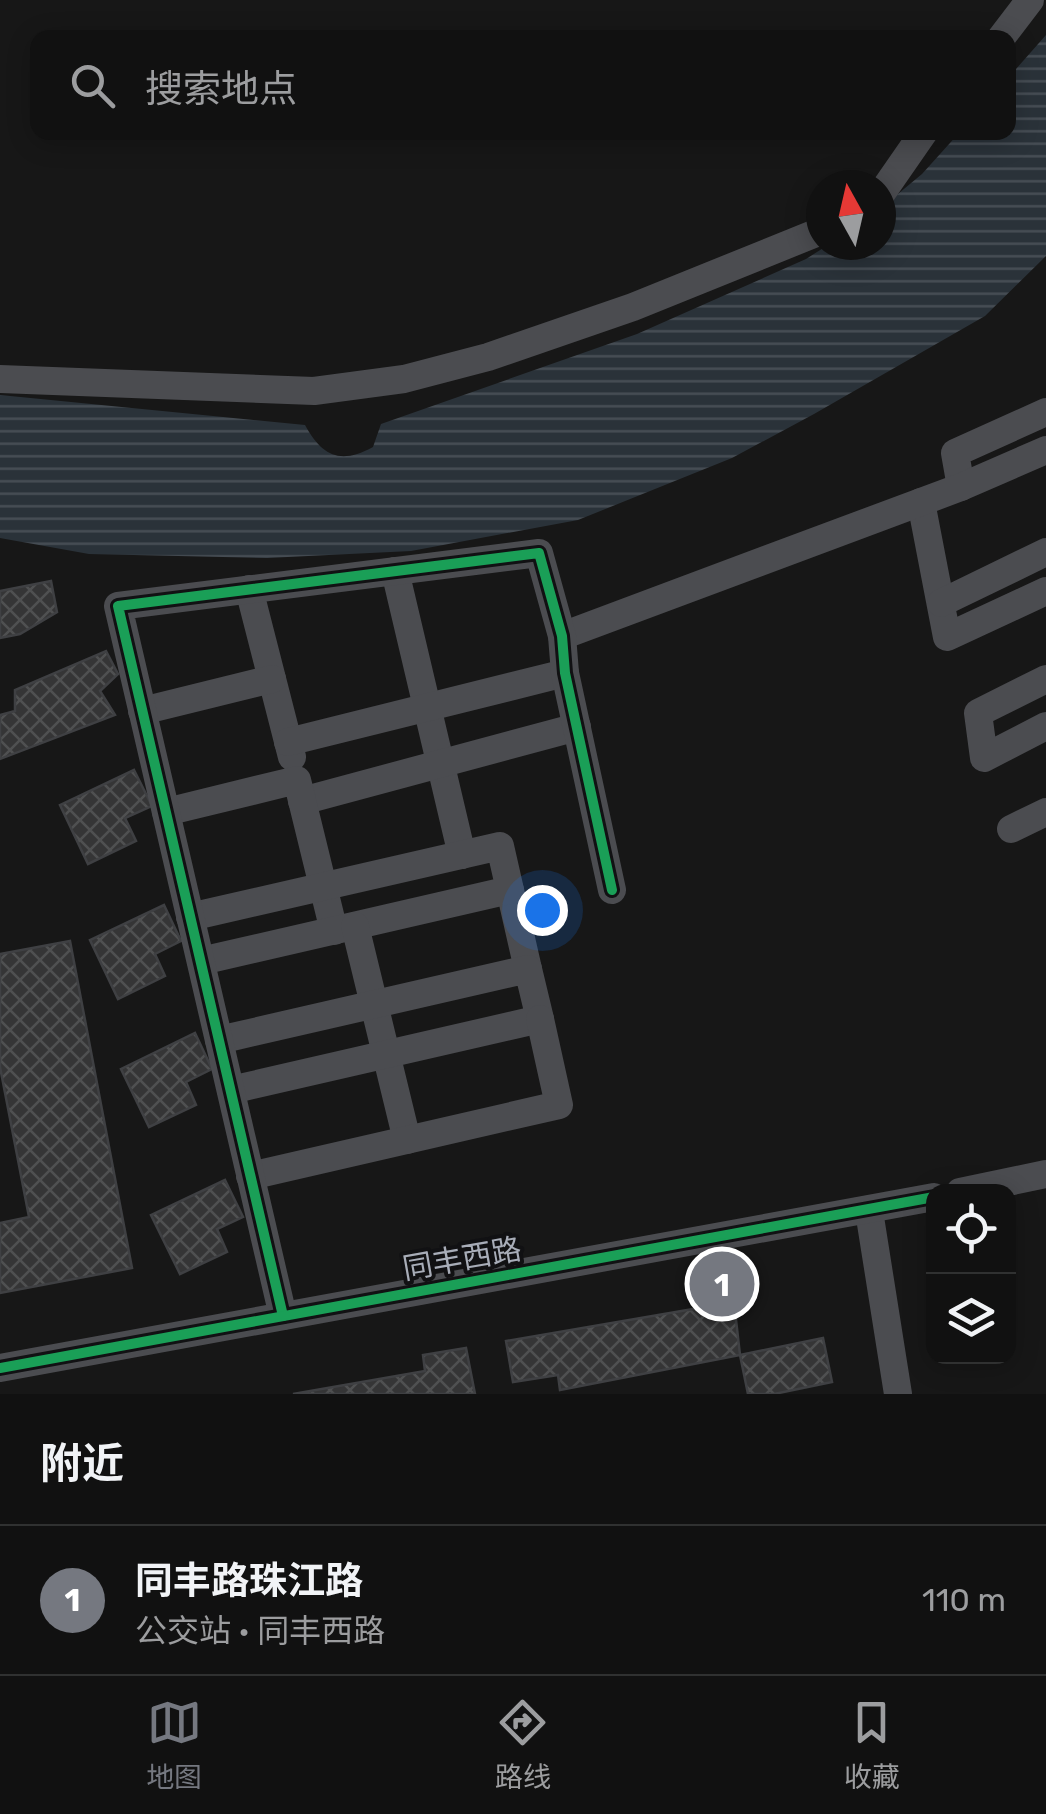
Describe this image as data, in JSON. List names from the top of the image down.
{
  "streets": {
    "street": ["同丰西路"]
  },
  "north": "top",
  "page": {
    "search": "搜索地点",
    "pins": "1",
    "heading": "附近",
    "list": [
      {
        "mark": "1",
        "name": "同丰路珠江路",
        "note": "公交站 · 同丰西路",
        "value": "110 m"
      }
    ],
    "nav": ["地图", "路线", "收藏"]
  }
}
